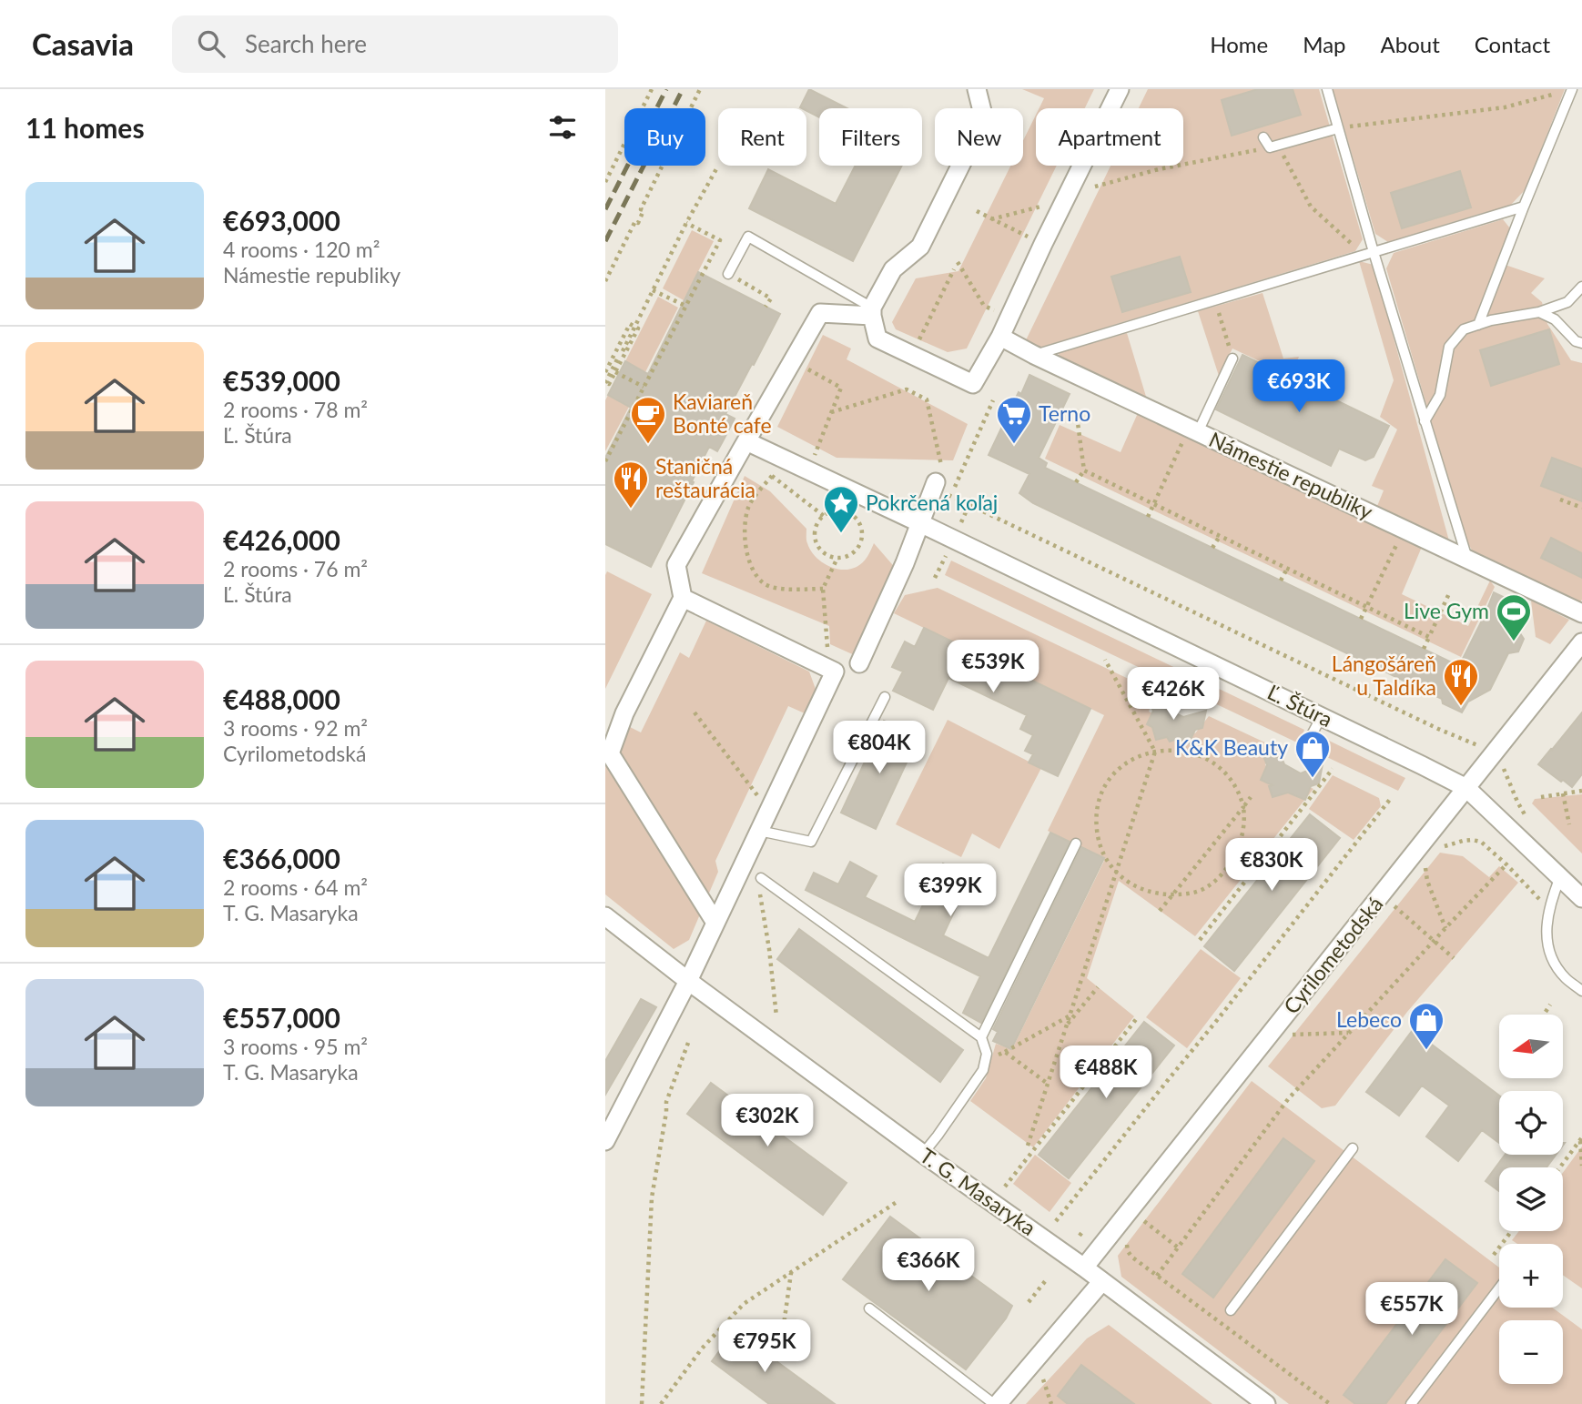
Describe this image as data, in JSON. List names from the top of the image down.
{
  "streets": {
    "street": [
      "Námestie republiky",
      "Ľ. Štúra",
      "Cyrilometodská",
      "T. G. Masaryka"
    ]
  },
  "crossings": [
    ["Ľ. Štúra", "Cyrilometodská"],
    ["Cyrilometodská", "T. G. Masaryka"]
  ],
  "places": {
    "cafe": ["Kaviareň Bonté cafe"],
    "supermarket": ["Terno"],
    "restaurant": ["Staničná reštaurácia", "Lángošáreň u Taldíka"],
    "place": ["Pokrčená koľaj"],
    "sports": ["Live Gym"],
    "shop": ["K&K Beauty", "Lebeco"]
  },
  "north": "left",
  "page": {
    "header": "Casavia",
    "search": "Search here",
    "nav": [
      "Home",
      "Map",
      "About",
      "Contact"
    ],
    "heading": "11 homes",
    "chip": [
      "Buy",
      "Rent",
      "Filters",
      "New",
      "Apartment"
    ],
    "list": [
      {
        "name": "€693,000",
        "note": "4 rooms · 120 m² · Námestie republiky"
      },
      {
        "name": "€539,000",
        "note": "2 rooms · 78 m² · Ľ. Štúra"
      },
      {
        "name": "€426,000",
        "note": "2 rooms · 76 m² · Ľ. Štúra"
      },
      {
        "name": "€488,000",
        "note": "3 rooms · 92 m² · Cyrilometodská"
      },
      {
        "name": "€366,000",
        "note": "2 rooms · 64 m² · T. G. Masaryka"
      },
      {
        "name": "€557,000",
        "note": "3 rooms · 95 m² · T. G. Masaryka"
      }
    ],
    "price": [
      "€693K",
      "€539K",
      "€426K",
      "€804K",
      "€830K",
      "€399K",
      "€488K",
      "€302K",
      "€366K",
      "€557K",
      "€795K"
    ],
    "map_buttons": ["+", "−"]
  }
}
